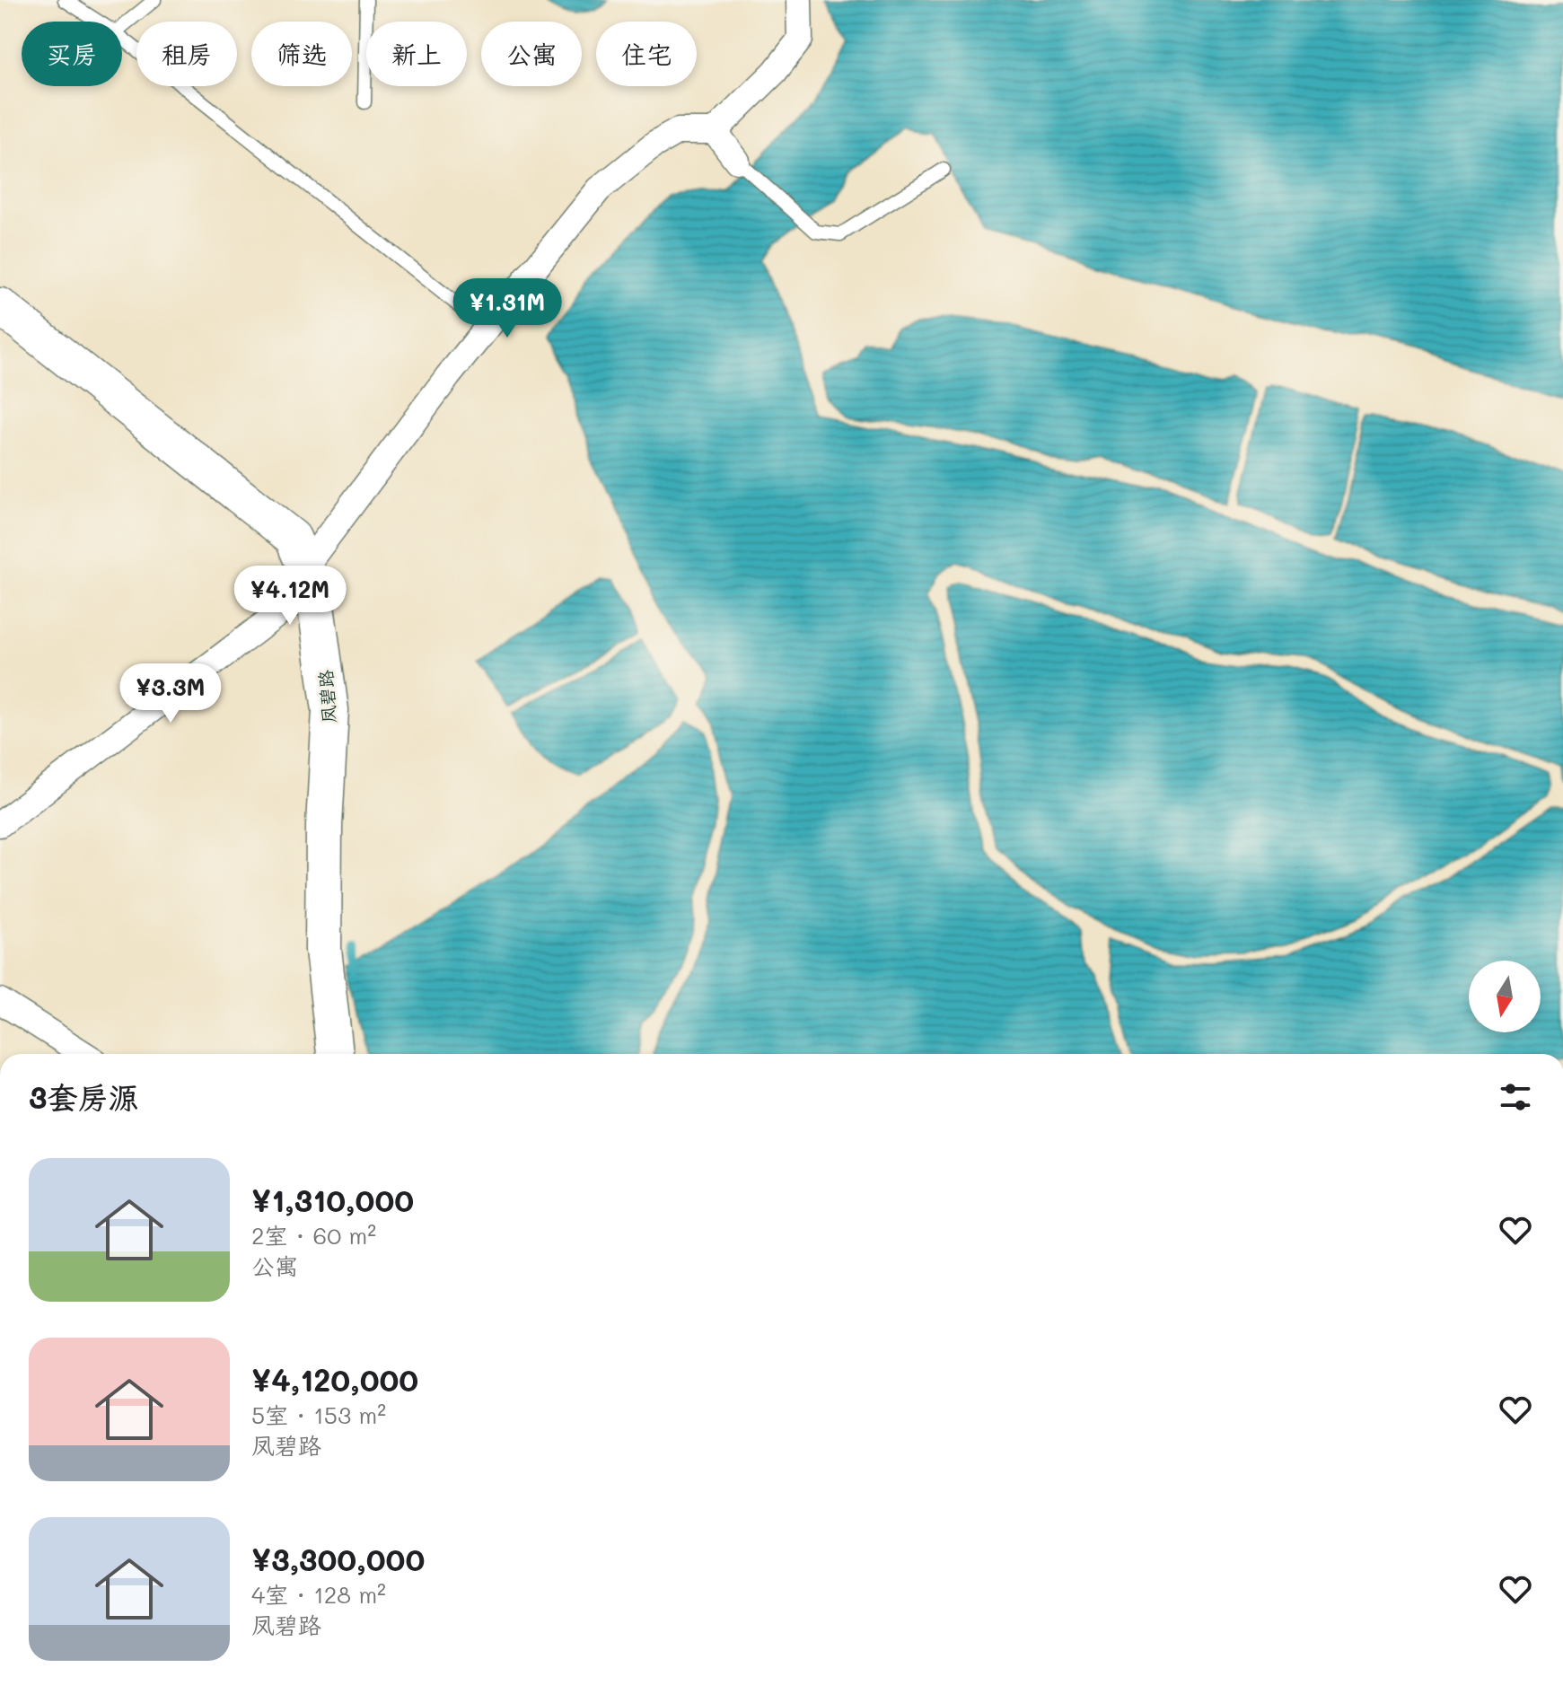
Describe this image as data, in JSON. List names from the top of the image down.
{
  "streets": {
    "main road": ["凤碧路"]
  },
  "north": "bottom",
  "page": {
    "chip": [
      "买房",
      "租房",
      "筛选",
      "新上",
      "公寓",
      "住宅"
    ],
    "price": ["¥1.31M", "¥4.12M", "¥3.3M"],
    "heading": "3套房源",
    "list": [
      {
        "name": "¥1,310,000",
        "note": "2室 · 60 m² · 公寓"
      },
      {
        "name": "¥4,120,000",
        "note": "5室 · 153 m² · 凤碧路"
      },
      {
        "name": "¥3,300,000",
        "note": "4室 · 128 m² · 凤碧路"
      }
    ]
  }
}
